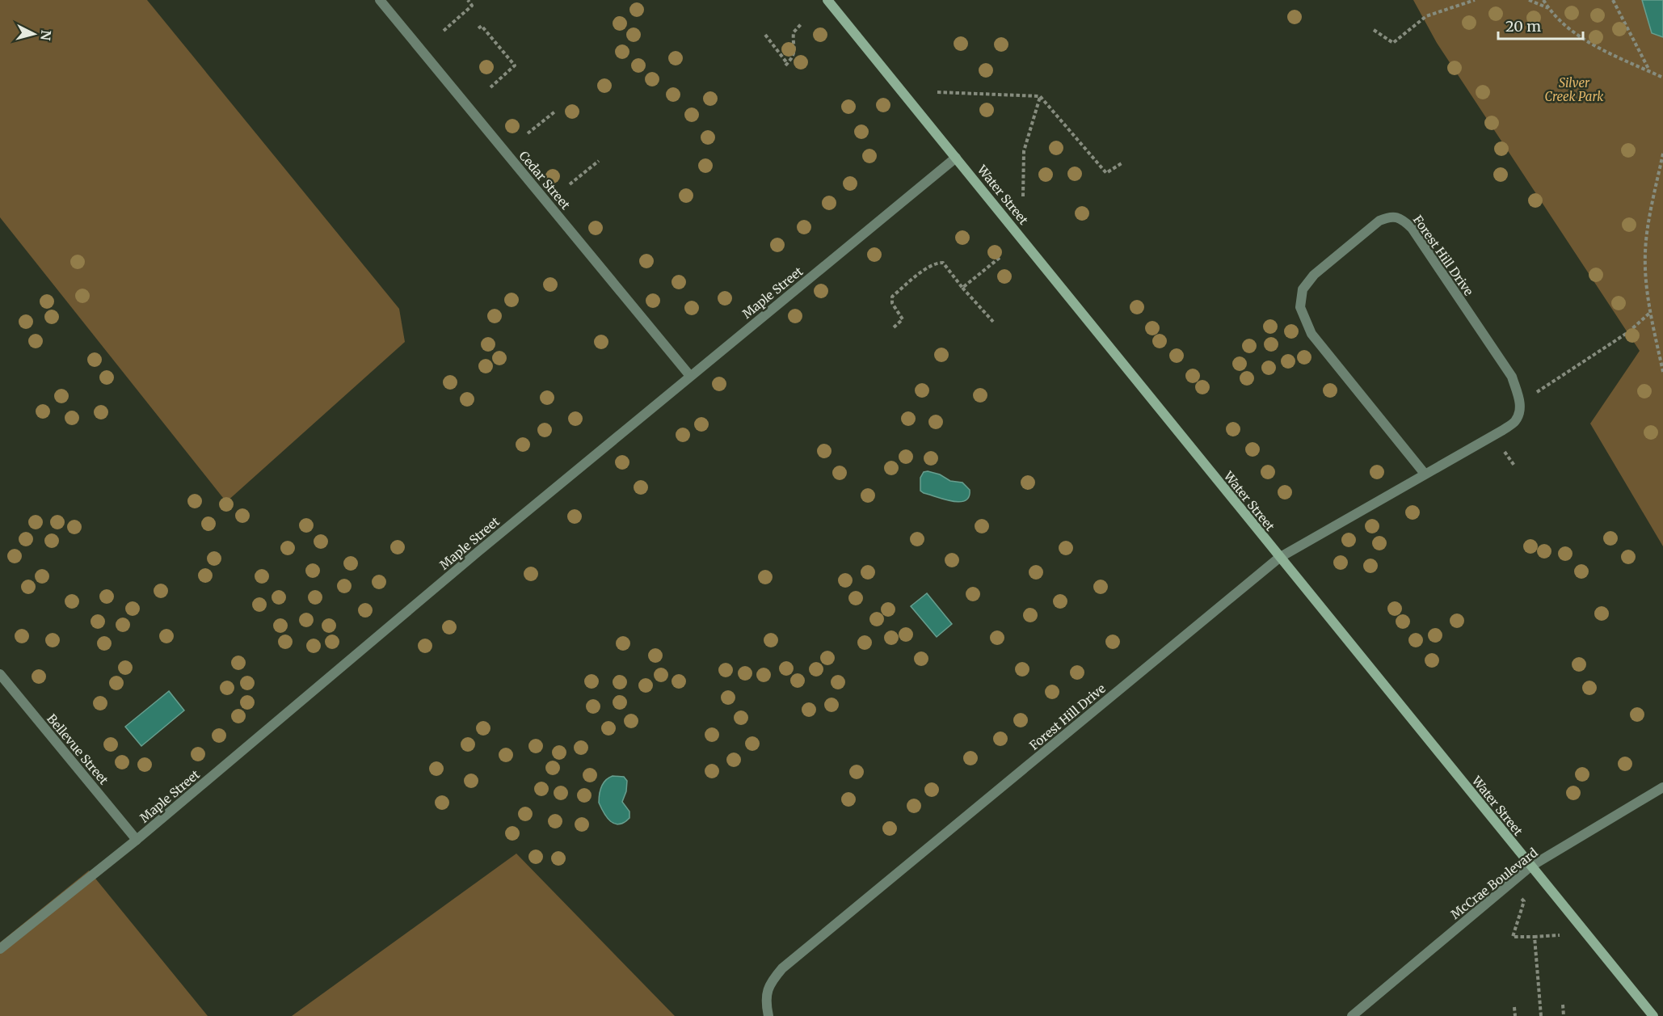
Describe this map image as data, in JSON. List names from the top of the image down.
{
  "streets": {
    "street": [
      "Cedar Street",
      "Water Street",
      "Forest Hill Drive",
      "Maple Street",
      "Bellevue Street",
      "McCrae Boulevard"
    ]
  },
  "crossings": [
    ["Cedar Street", "Maple Street"],
    ["Water Street", "Forest Hill Drive"],
    ["Water Street", "Maple Street"],
    ["Water Street", "McCrae Boulevard"],
    ["Maple Street", "Bellevue Street"]
  ],
  "parks": ["Silver Creek Park"],
  "scale_bar": "20 m",
  "north": "right"
}
